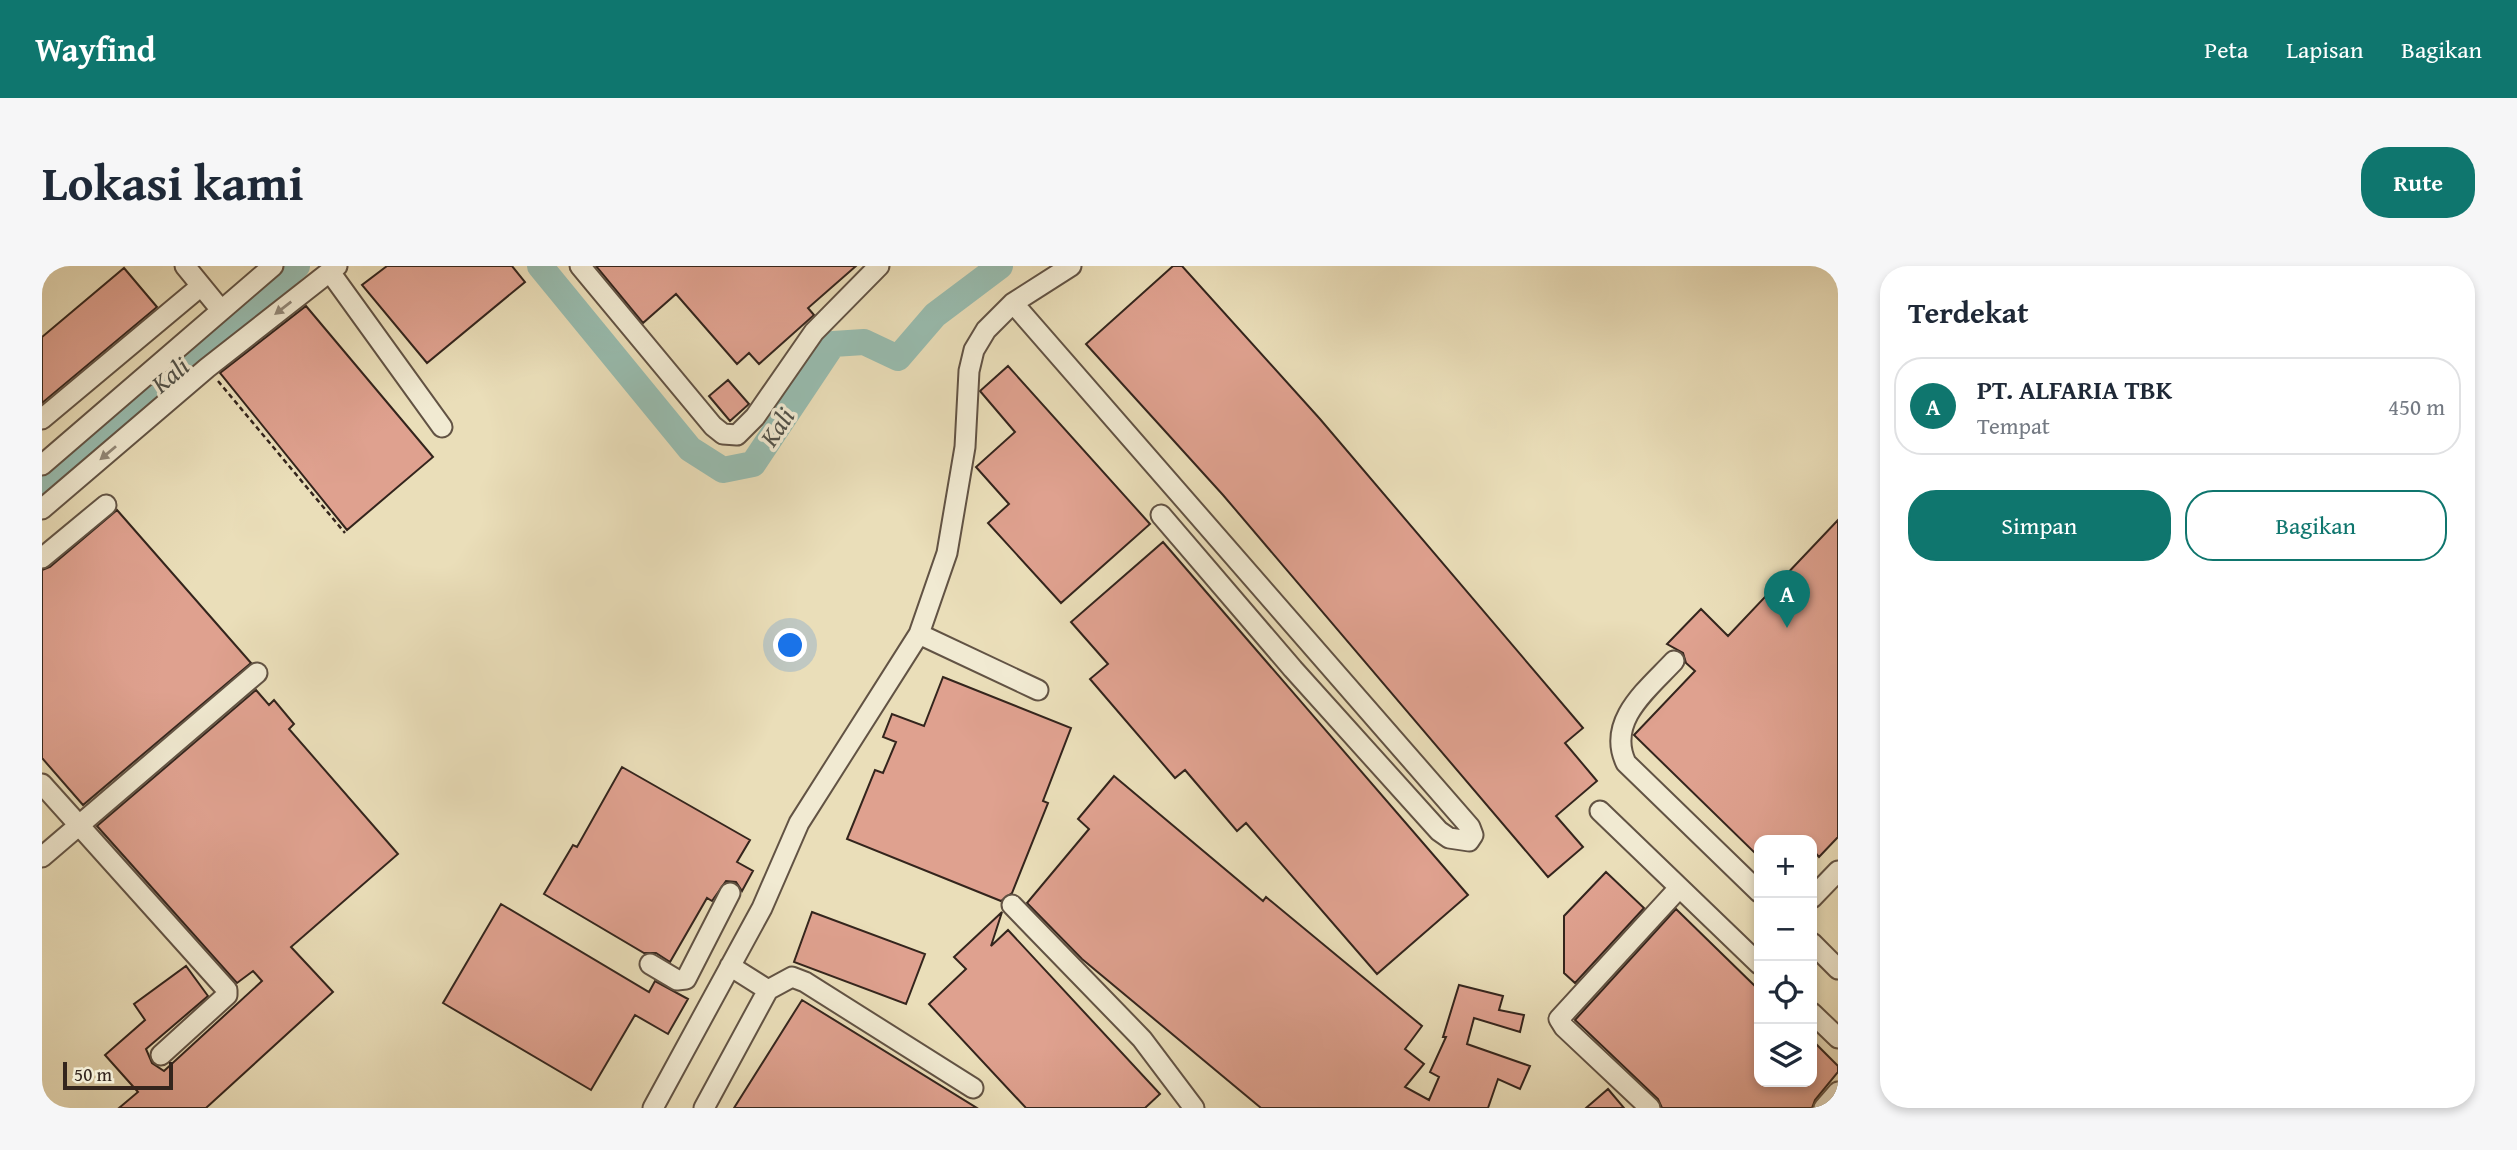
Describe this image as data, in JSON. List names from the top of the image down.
{
  "water": ["Kali"],
  "scale_bar": "50 m",
  "page": {
    "header": "Wayfind",
    "nav": ["Peta", "Lapisan", "Bagikan"],
    "title": "Lokasi kami",
    "buttons": [
      "Rute",
      ["Simpan", "Bagikan"]
    ],
    "heading": "Terdekat",
    "list": [
      {
        "mark": "A",
        "name": "PT. ALFARIA TBK",
        "note": "Tempat",
        "value": "450 m"
      }
    ],
    "pins": "A",
    "map_buttons": ["+", "−"],
    "scale": "50 m"
  }
}
